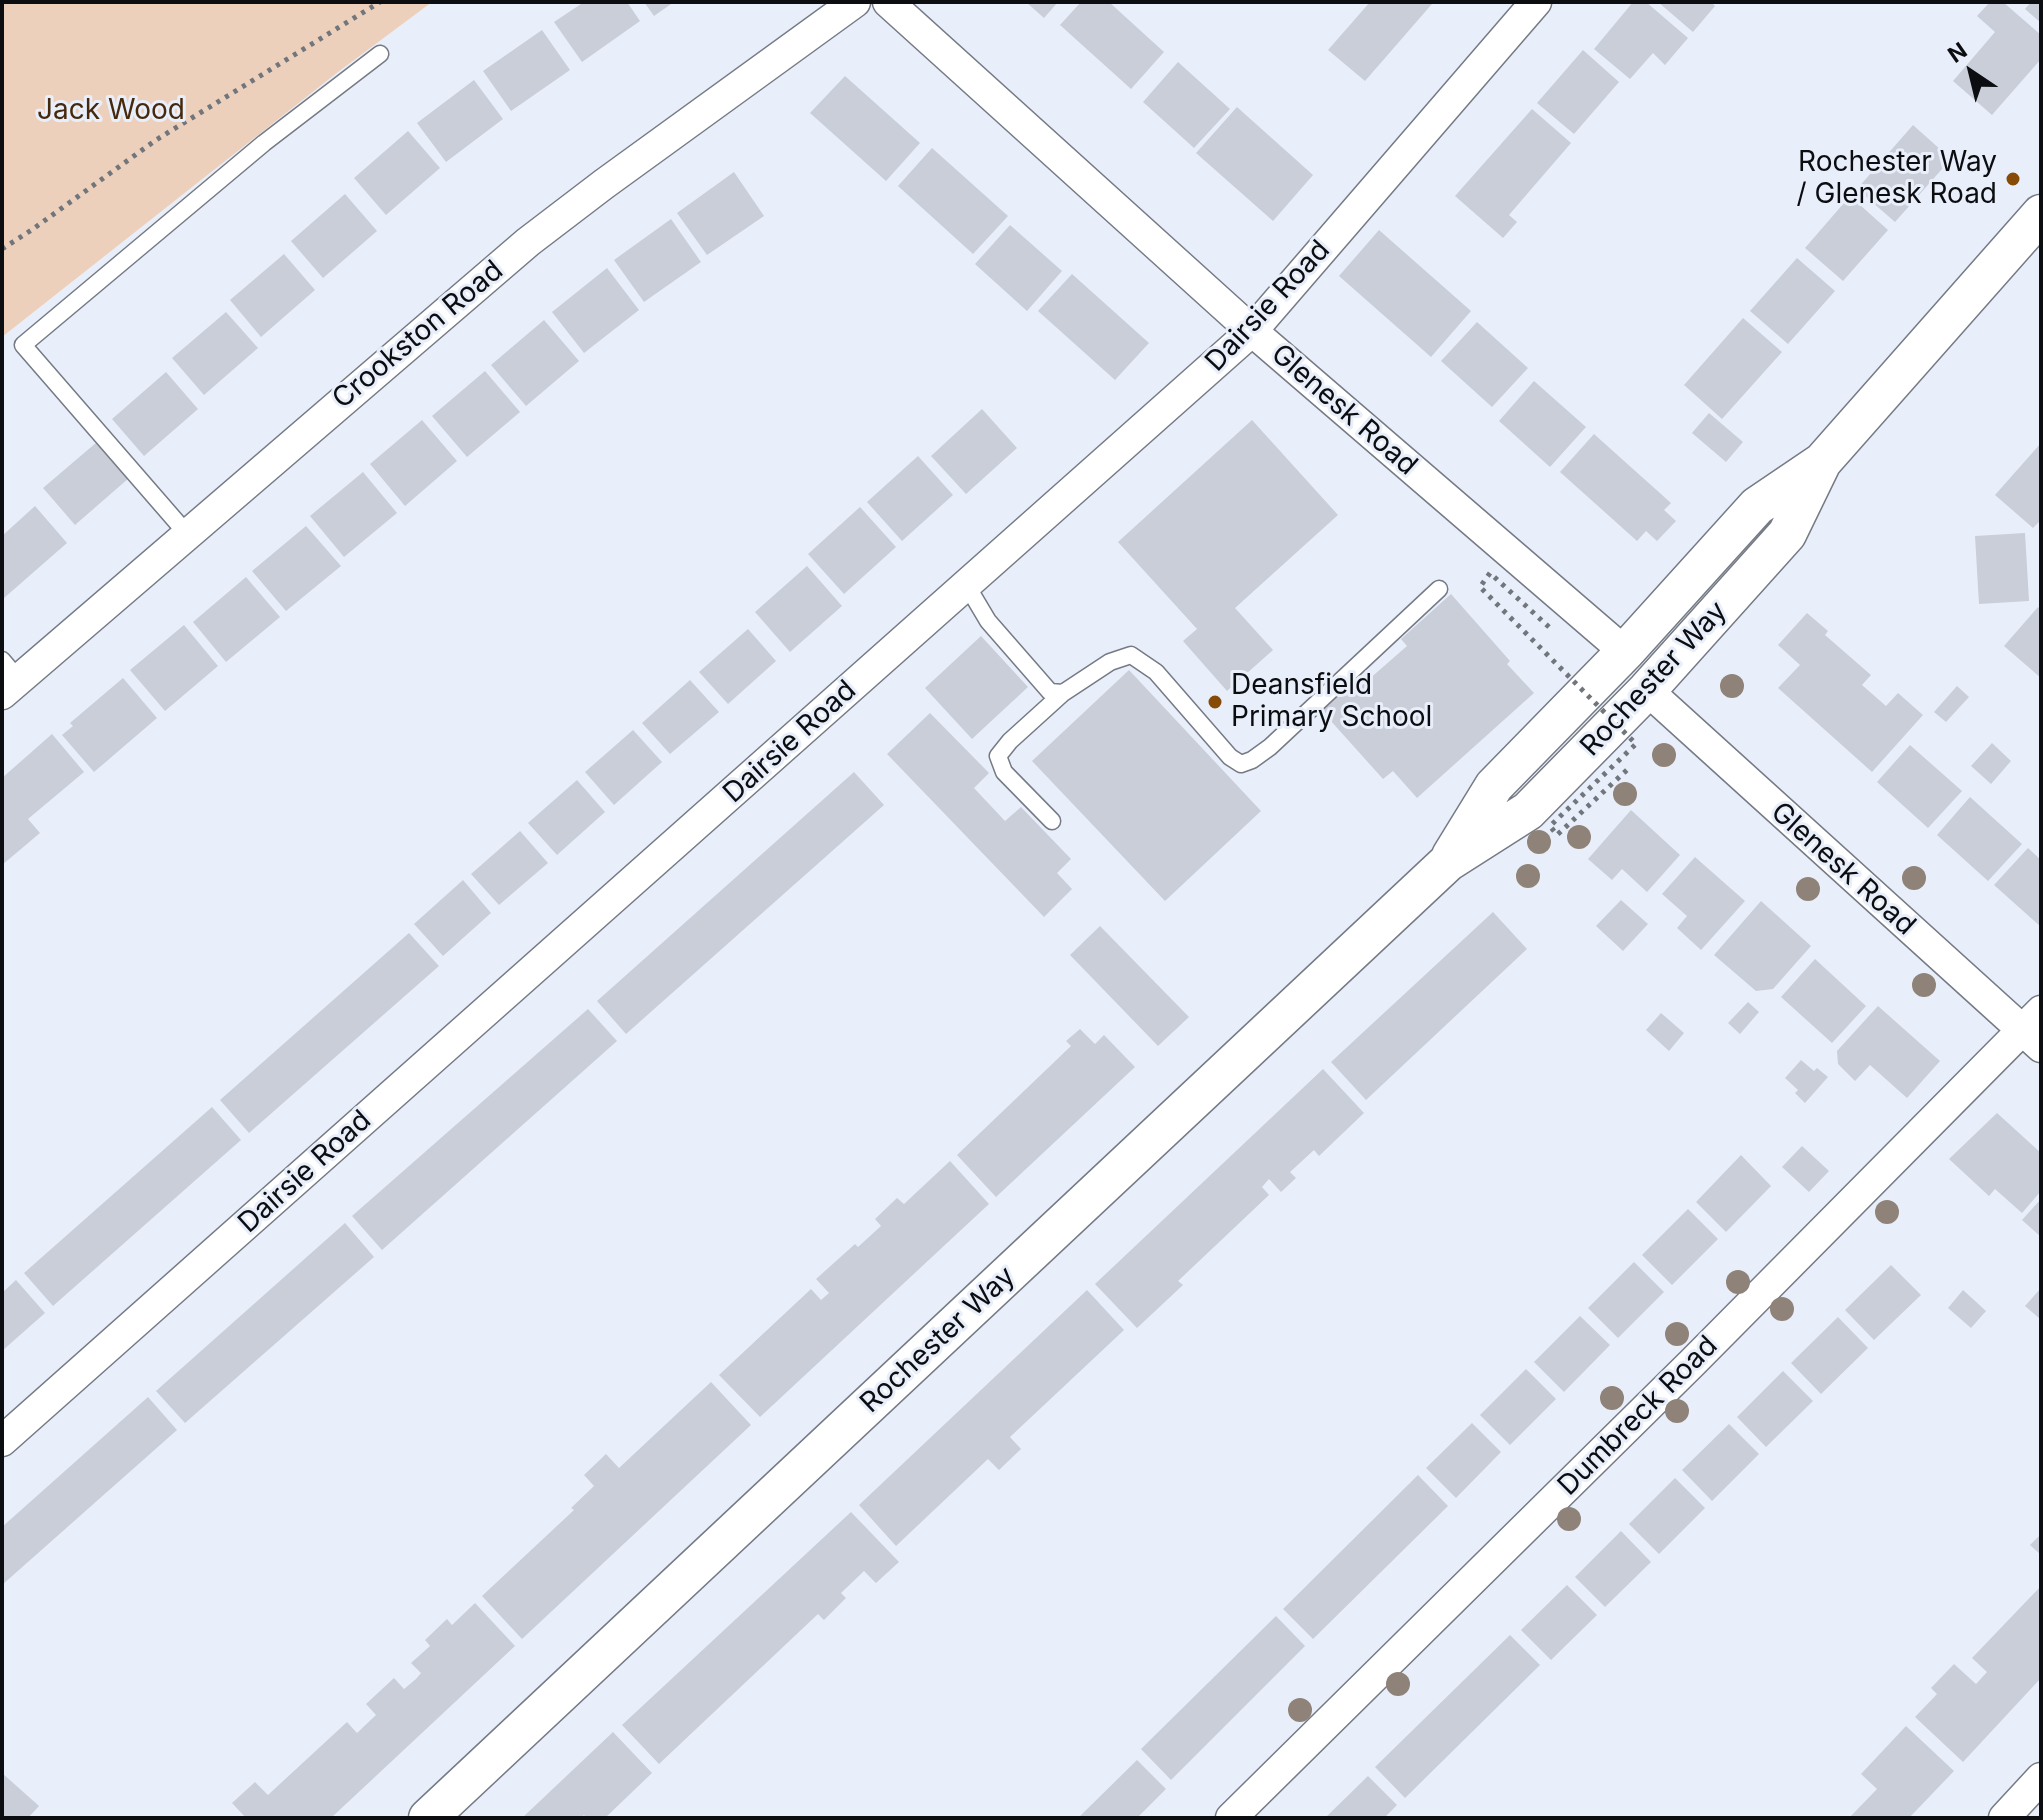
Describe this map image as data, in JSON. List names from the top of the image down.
{
  "streets": {
    "street": [
      "Dairsie Road",
      "Crookston Road",
      "Glenesk Road",
      "Rochester Way",
      "Dumbreck Road"
    ]
  },
  "crossings": [
    ["Dairsie Road", "Glenesk Road"],
    ["Glenesk Road", "Rochester Way"],
    ["Glenesk Road", "Dumbreck Road"]
  ],
  "parks": ["Jack Wood"],
  "places": ["Rochester Way / Glenesk Road", "Deansfield Primary School"],
  "north": "top left"
}
